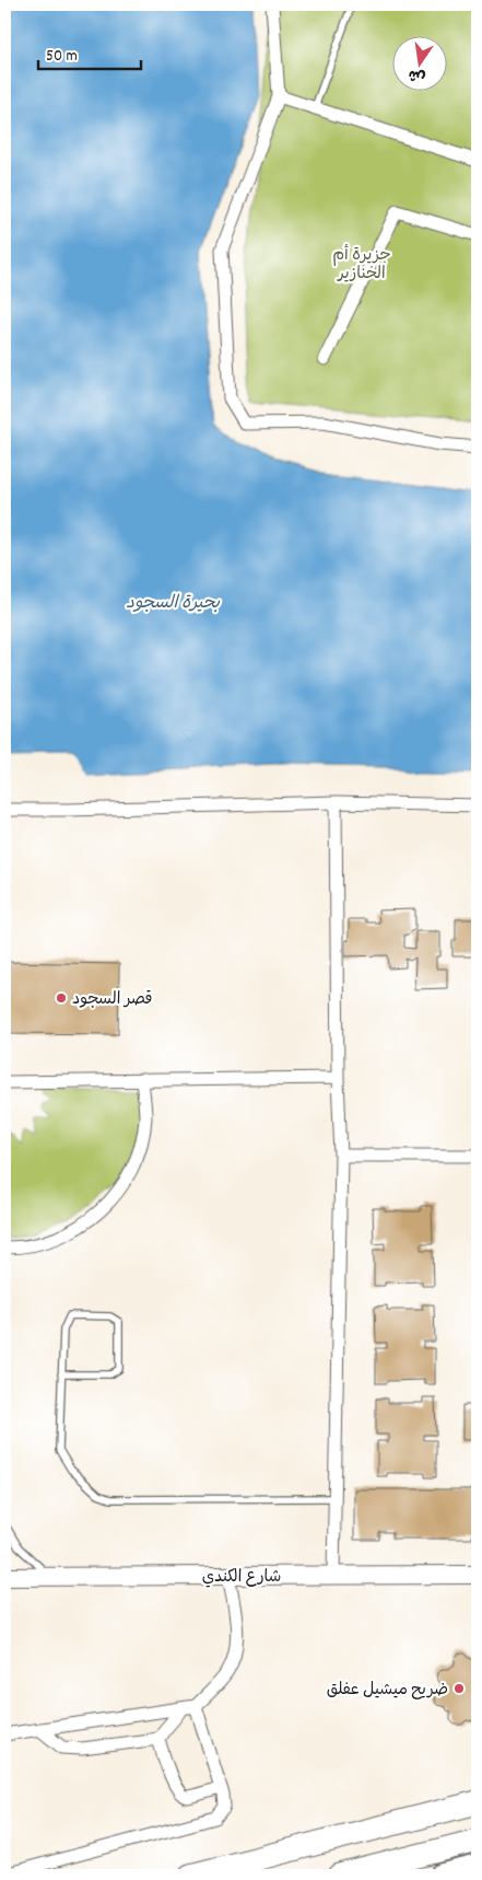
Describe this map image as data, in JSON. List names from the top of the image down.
{
  "streets": {
    "street": ["شارع الكندي"]
  },
  "water": ["بحيرة السجود"],
  "parks": ["جزيرة أم الخنازير"],
  "places": ["قصر السجود", "ضريح ميشيل عفلق"],
  "scale_bar": "50 m",
  "north": "bottom"
}
